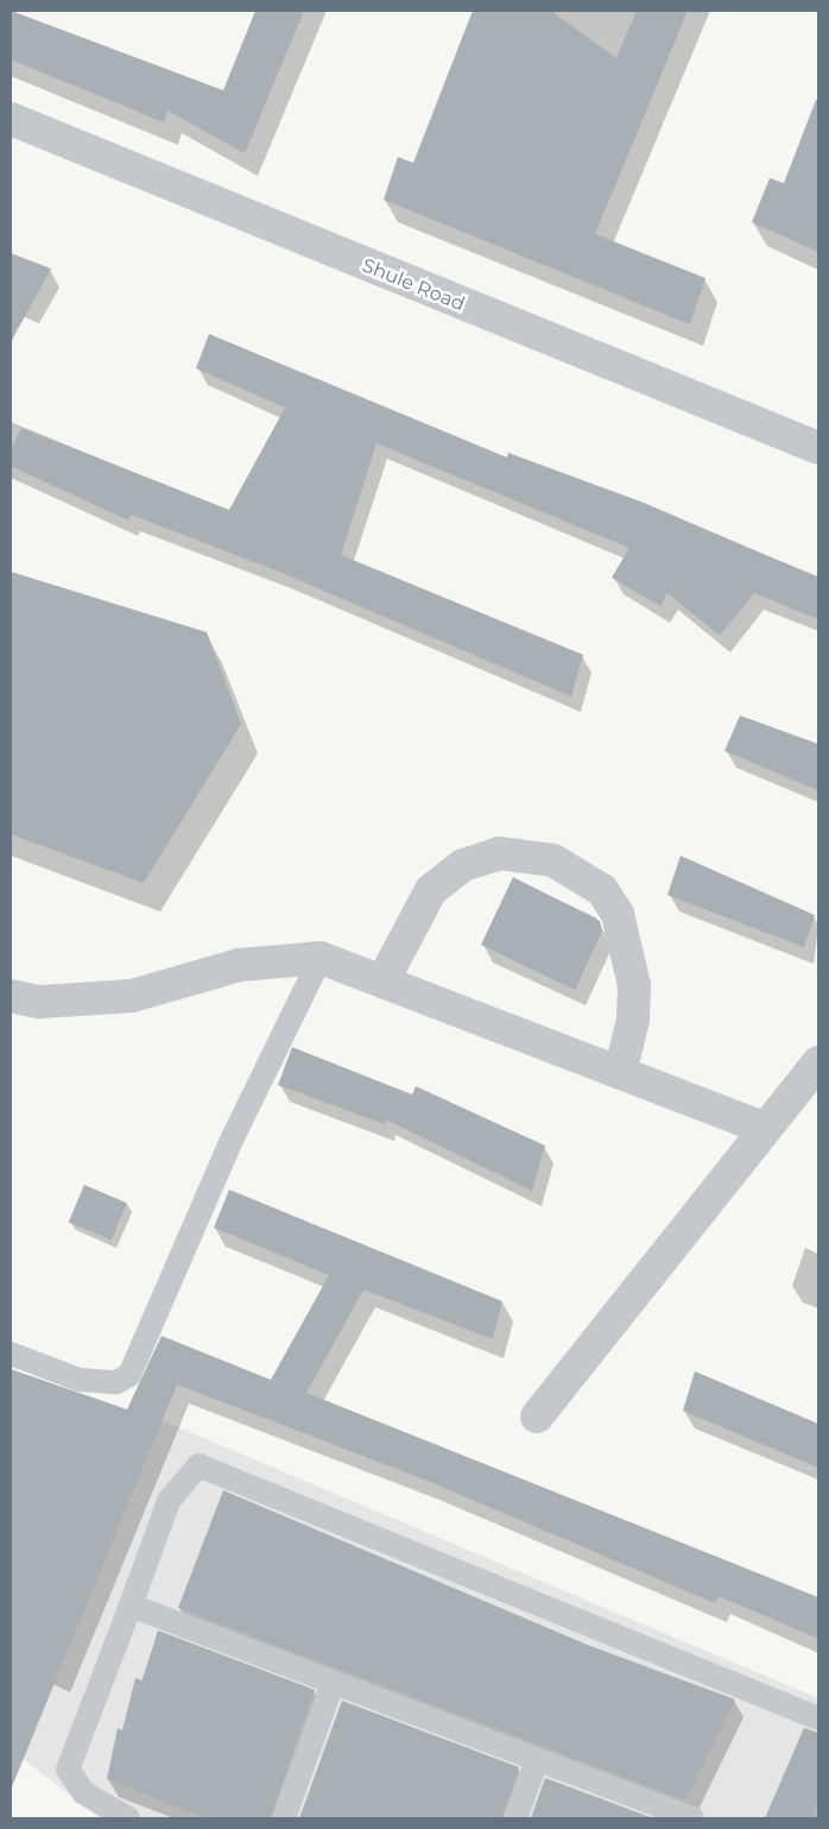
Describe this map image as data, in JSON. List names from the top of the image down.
{
  "streets": {
    "street": ["Shule Road"]
  }
}
